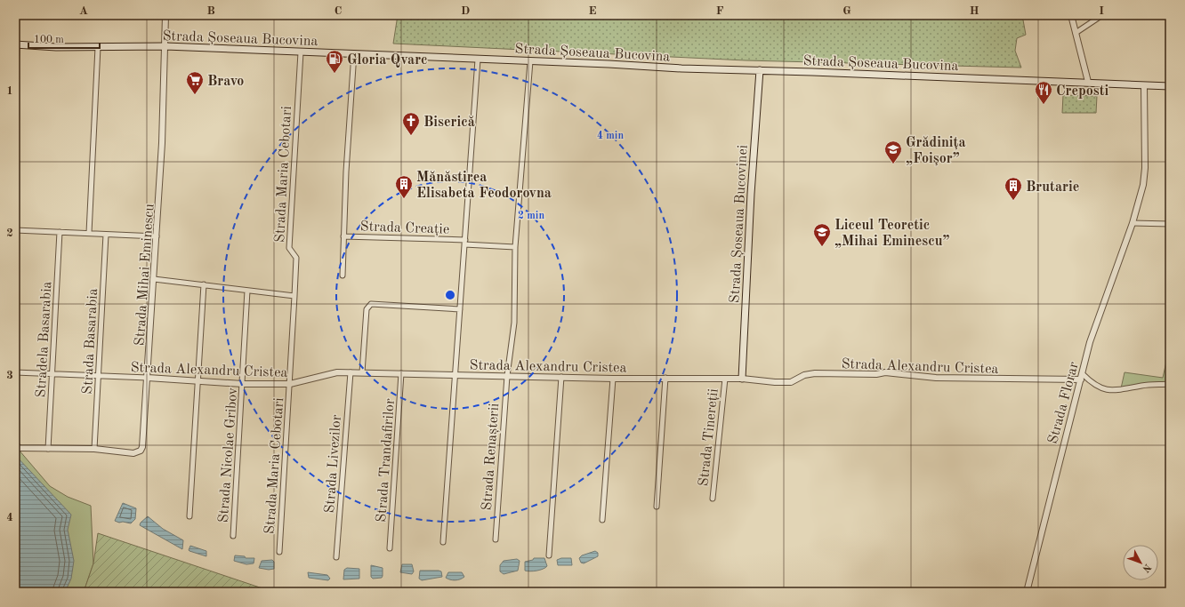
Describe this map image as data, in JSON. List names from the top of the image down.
{
  "streets": {
    "main road": ["Strada Șoseaua Bucovina", "Strada Șoseaua Bucovinei"],
    "street": [
      "Strada Maria Cebotari",
      "Strada Creație",
      "Strada Mihai Eminescu",
      "Stradela Basarabia",
      "Strada Basarabia",
      "Strada Alexandru Cristea",
      "Strada Florar",
      "Strada Tinereții",
      "Strada Nicolae Gribov",
      "Strada Renașterii",
      "Strada Trandafirilor",
      "Strada Livezilor"
    ]
  },
  "crossings": [
    ["Strada Șoseaua Bucovina", "Strada Maria Cebotari"],
    ["Strada Șoseaua Bucovina", "Strada Șoseaua Bucovinei"],
    ["Strada Șoseaua Bucovina", "Strada Mihai Eminescu"],
    ["Strada Șoseaua Bucovina", "Strada Florar"],
    ["Strada Șoseaua Bucovina", "Strada Renașterii"],
    ["Strada Maria Cebotari", "Strada Alexandru Cristea"],
    ["Strada Șoseaua Bucovinei", "Strada Alexandru Cristea"],
    ["Strada Creație", "Strada Renașterii"],
    ["Strada Mihai Eminescu", "Stradela Basarabia"],
    ["Strada Mihai Eminescu", "Strada Basarabia"],
    ["Strada Mihai Eminescu", "Strada Alexandru Cristea"],
    ["Stradela Basarabia", "Strada Alexandru Cristea"],
    ["Strada Basarabia", "Strada Alexandru Cristea"],
    ["Strada Alexandru Cristea", "Strada Florar"],
    ["Strada Alexandru Cristea", "Strada Tinereții"],
    ["Strada Alexandru Cristea", "Strada Nicolae Gribov"],
    ["Strada Alexandru Cristea", "Strada Renașterii"],
    ["Strada Alexandru Cristea", "Strada Trandafirilor"],
    ["Strada Alexandru Cristea", "Strada Livezilor"]
  ],
  "places": {
    "fuel station": ["Gloria Qvarc"],
    "supermarket": ["Bravo"],
    "restaurant": ["Creposti"],
    "church": ["Biserică"],
    "school or university": ["Grădinița „Foișor”", "Liceul Teoretic „Mihai Eminescu”"],
    "building": ["Mănăstirea Elisabeta Feodorovna", "Brutarie"]
  },
  "scale_bar": "100 m",
  "north": "bottom right",
  "grid": {
    "columns": [
      "A",
      "B",
      "C",
      "D",
      "E",
      "F",
      "G",
      "H",
      "I"
    ],
    "rows": [
      "1",
      "2",
      "3",
      "4"
    ]
  },
  "rings": ["4 min", "2 min"]
}
